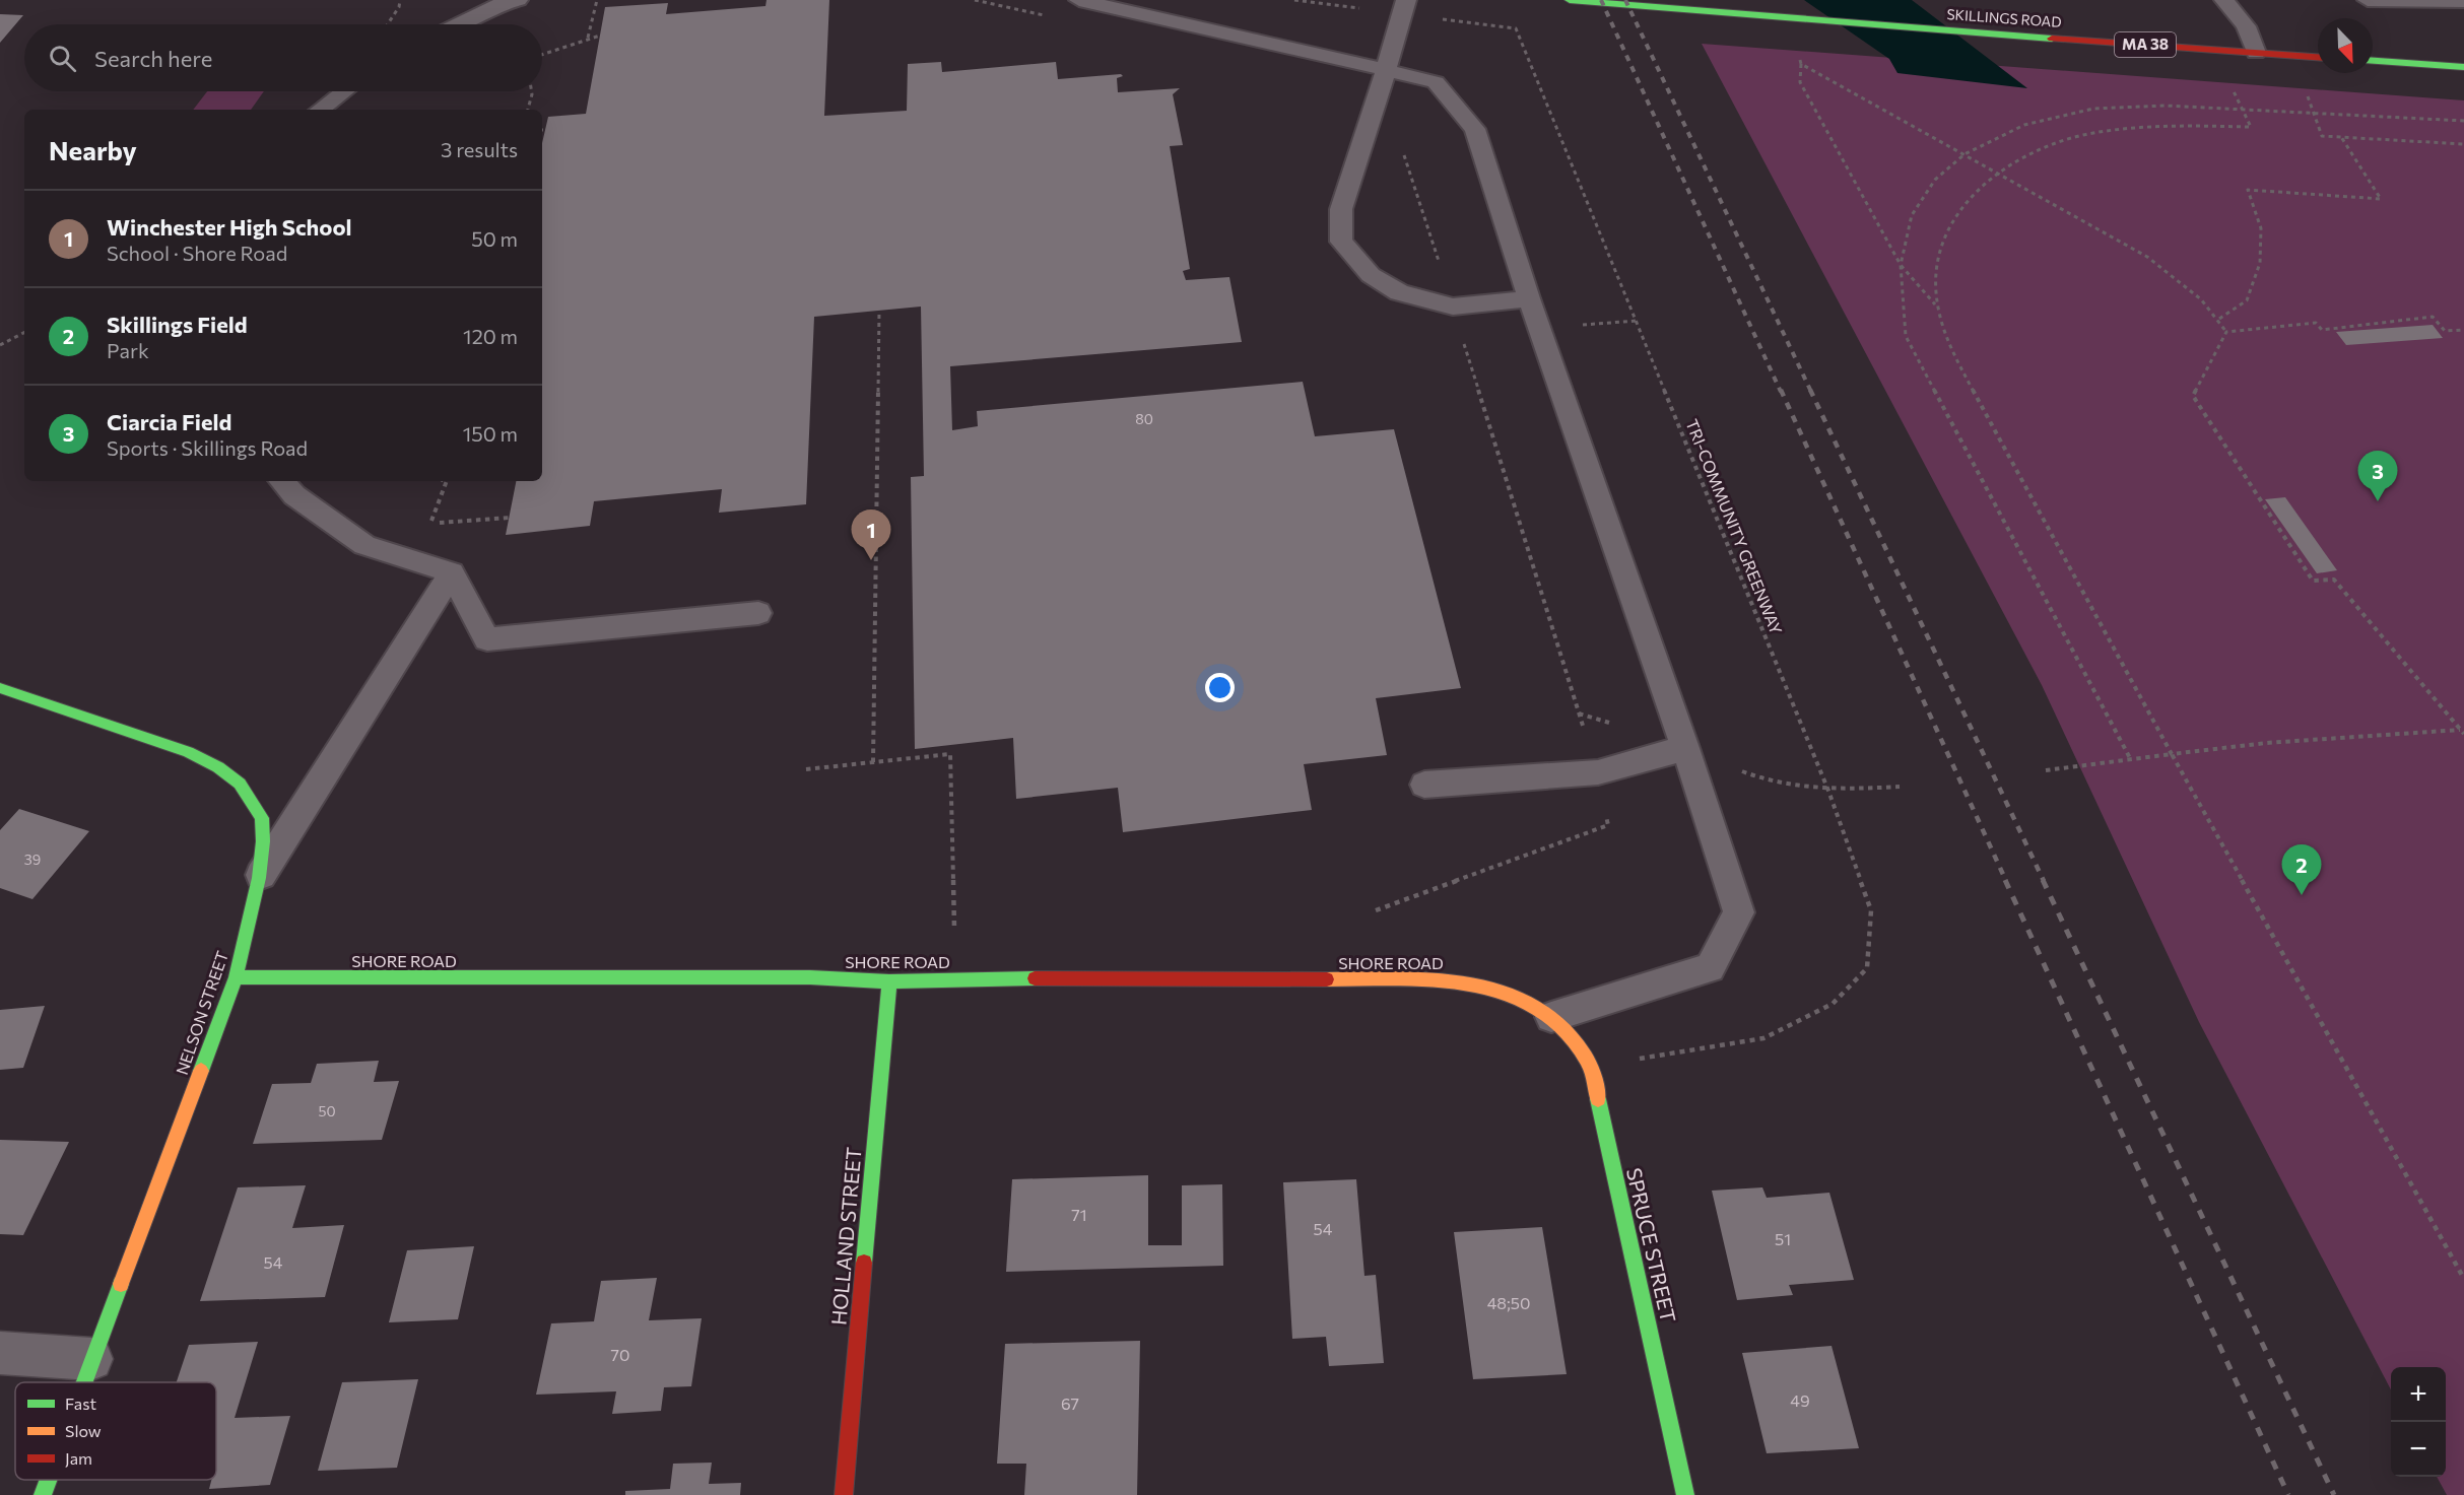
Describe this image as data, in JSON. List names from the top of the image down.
{
  "streets": {
    "street": [
      "SKILLINGS ROAD",
      "MA 38",
      "SHORE ROAD",
      "NELSON STREET",
      "HOLLAND STREET",
      "SPRUCE STREET"
    ],
    "path": ["TRI-COMMUNITY GREENWAY"]
  },
  "crossings": [
    ["TRI-COMMUNITY GREENWAY", "SPRUCE STREET"],
    ["SHORE ROAD", "NELSON STREET"],
    ["SHORE ROAD", "HOLLAND STREET"],
    ["SHORE ROAD", "SPRUCE STREET"]
  ],
  "house_numbers": [
    "80",
    "39",
    "50",
    "71",
    "54",
    "51",
    "54",
    "48;50",
    "70",
    "49",
    "67"
  ],
  "legend": ["Fast", "Slow", "Jam"],
  "north": "bottom right",
  "page": {
    "search": "Search here",
    "heading": ["Nearby", "3 results"],
    "list": [
      {
        "mark": "1",
        "name": "Winchester High School",
        "note": "School · Shore Road",
        "value": "50 m"
      },
      {
        "mark": "2",
        "name": "Skillings Field",
        "note": "Park",
        "value": "120 m"
      },
      {
        "mark": "3",
        "name": "Ciarcia Field",
        "note": "Sports · Skillings Road",
        "value": "150 m"
      }
    ],
    "pins": ["3", "1", "2"],
    "map_buttons": ["+", "−"]
  }
}
